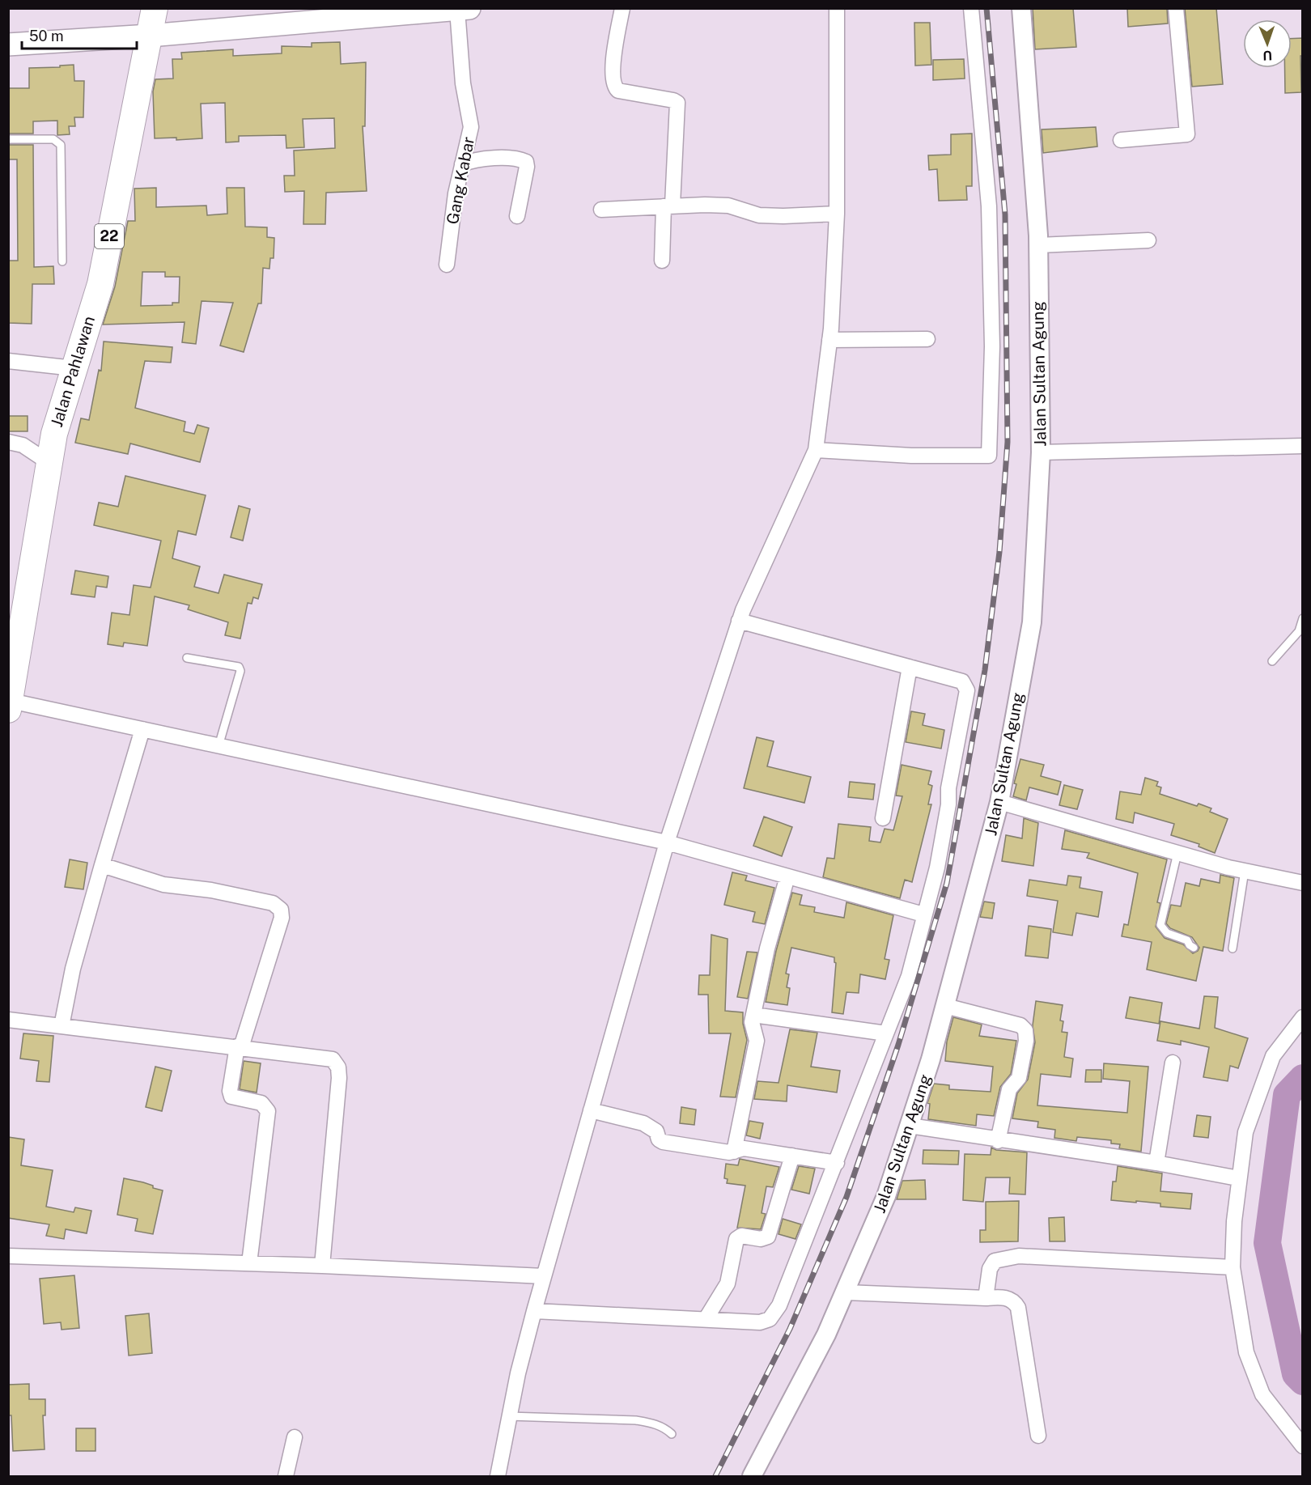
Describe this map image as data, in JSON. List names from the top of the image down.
{
  "streets": {
    "highway": ["22", "Jalan Pahlawan"],
    "street": ["Gang Kabar", "Jalan Sultan Agung"]
  },
  "crossings": [
    ["22", "Jalan Pahlawan"]
  ],
  "scale_bar": "50 m",
  "north": "bottom"
}
